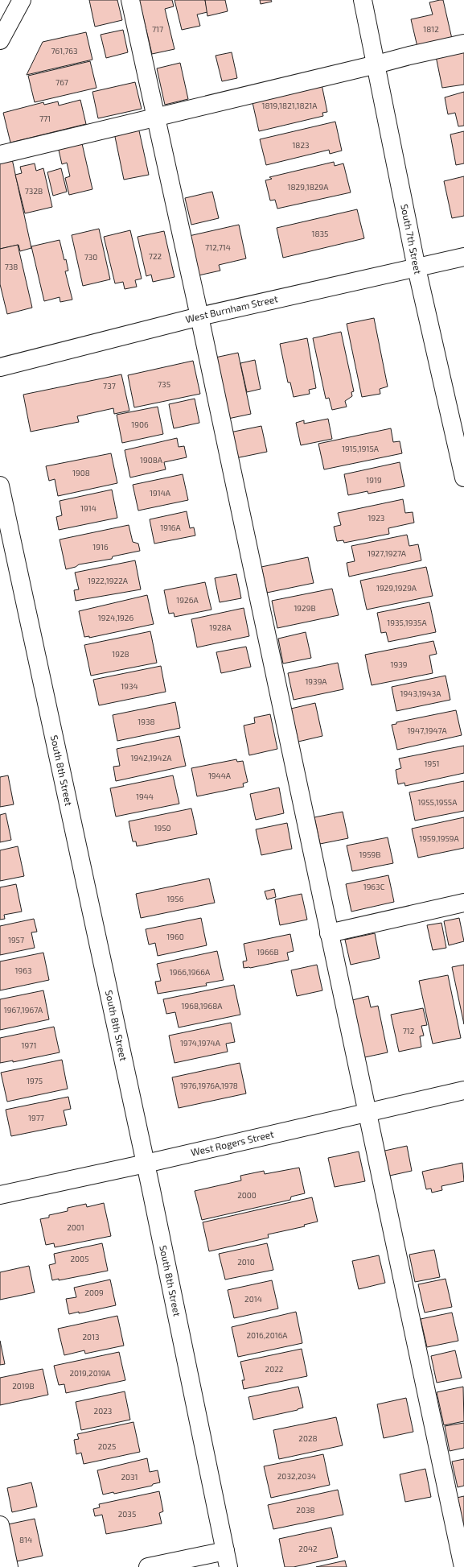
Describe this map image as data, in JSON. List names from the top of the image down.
{
  "streets": {
    "street": [
      "South 7th Street",
      "West Burnham Street",
      "South 8th Street",
      "West Rogers Street"
    ]
  },
  "crossings": [
    ["South 7th Street", "West Burnham Street"],
    ["South 8th Street", "West Rogers Street"]
  ],
  "house_numbers": [
    "717",
    "1812",
    "761,763",
    "767",
    "1819,1821,1821A",
    "771",
    "1823",
    "1829,1829A",
    "732B",
    "1835",
    "712,714",
    "722",
    "730",
    "738",
    "735",
    "737",
    "1906",
    "1915,1915A",
    "1908A",
    "1908",
    "1919",
    "1914A",
    "1914",
    "1923",
    "1916A",
    "1916",
    "1927,1927A",
    "1922,1922A",
    "1929,1929A",
    "1926A",
    "1929B",
    "1924,1926",
    "1935,1935A",
    "1928A",
    "1928",
    "1939",
    "1939A",
    "1934",
    "1943,1943A",
    "1938",
    "1947,1947A",
    "1942,1942A",
    "1951",
    "1944A",
    "1944",
    "1955,1955A",
    "1950",
    "1959,1959A",
    "1959B",
    "1963C",
    "1956",
    "1960",
    "1957",
    "1966B",
    "1963",
    "1966,1966A",
    "1968,1968A",
    "1967,1967A",
    "712",
    "1974,1974A",
    "1971",
    "1975",
    "1976,1976A,1978",
    "1977",
    "2000",
    "2001",
    "2005",
    "2010",
    "2009",
    "2014",
    "2016,2016A",
    "2013",
    "2022",
    "2019,2019A",
    "2019B",
    "2023",
    "2028",
    "2025",
    "2032,2034",
    "2031",
    "2038",
    "2035",
    "814",
    "2042"
  ]
}
